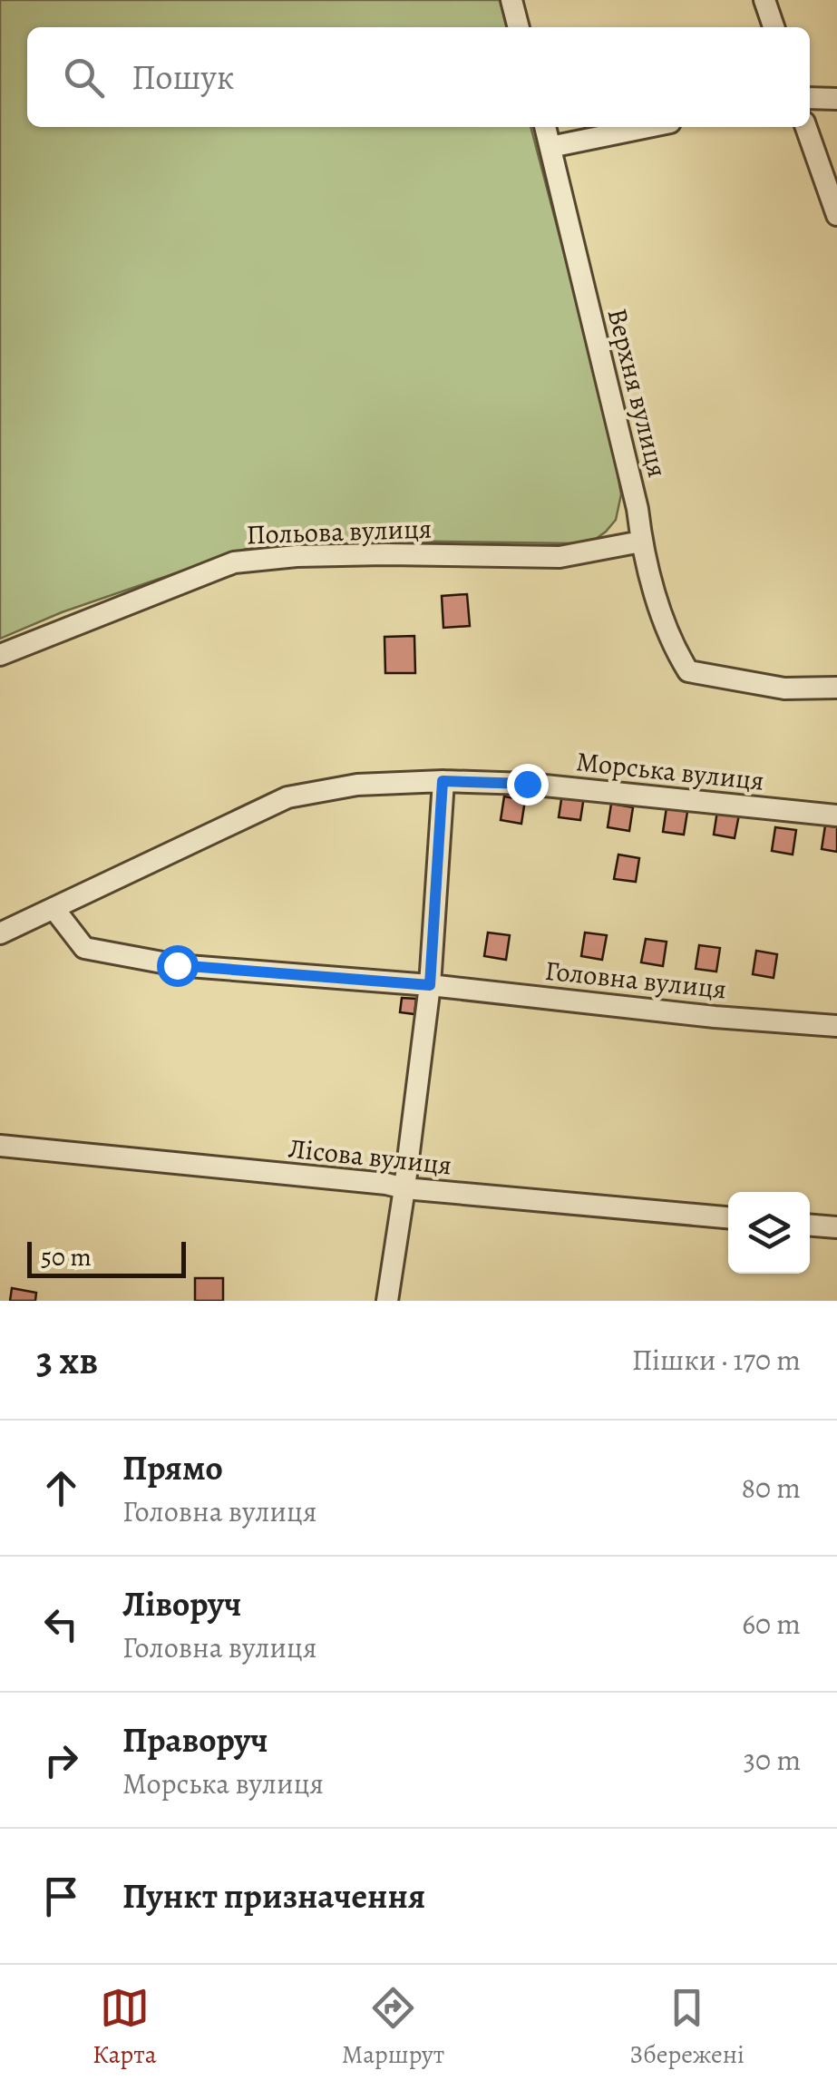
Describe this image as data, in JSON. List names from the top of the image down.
{
  "streets": {
    "street": [
      "Верхня вулиця",
      "Польова вулиця",
      "Морська вулиця",
      "Головна вулиця",
      "Лісова вулиця"
    ]
  },
  "crossings": [
    ["Верхня вулиця", "Польова вулиця"],
    ["Морська вулиця", "Головна вулиця"]
  ],
  "scale_bar": "50 m",
  "page": {
    "search": "Пошук",
    "scale": "50 m",
    "heading": ["3 хв", "Пішки · 170 m"],
    "list": [
      ["Прямо", "Головна вулиця", "80 m"],
      ["Ліворуч", "Головна вулиця", "60 m"],
      ["Праворуч", "Морська вулиця", "30 m"],
      "Пункт призначення"
    ],
    "nav": ["Карта", "Маршрут", "Збережені"]
  }
}
